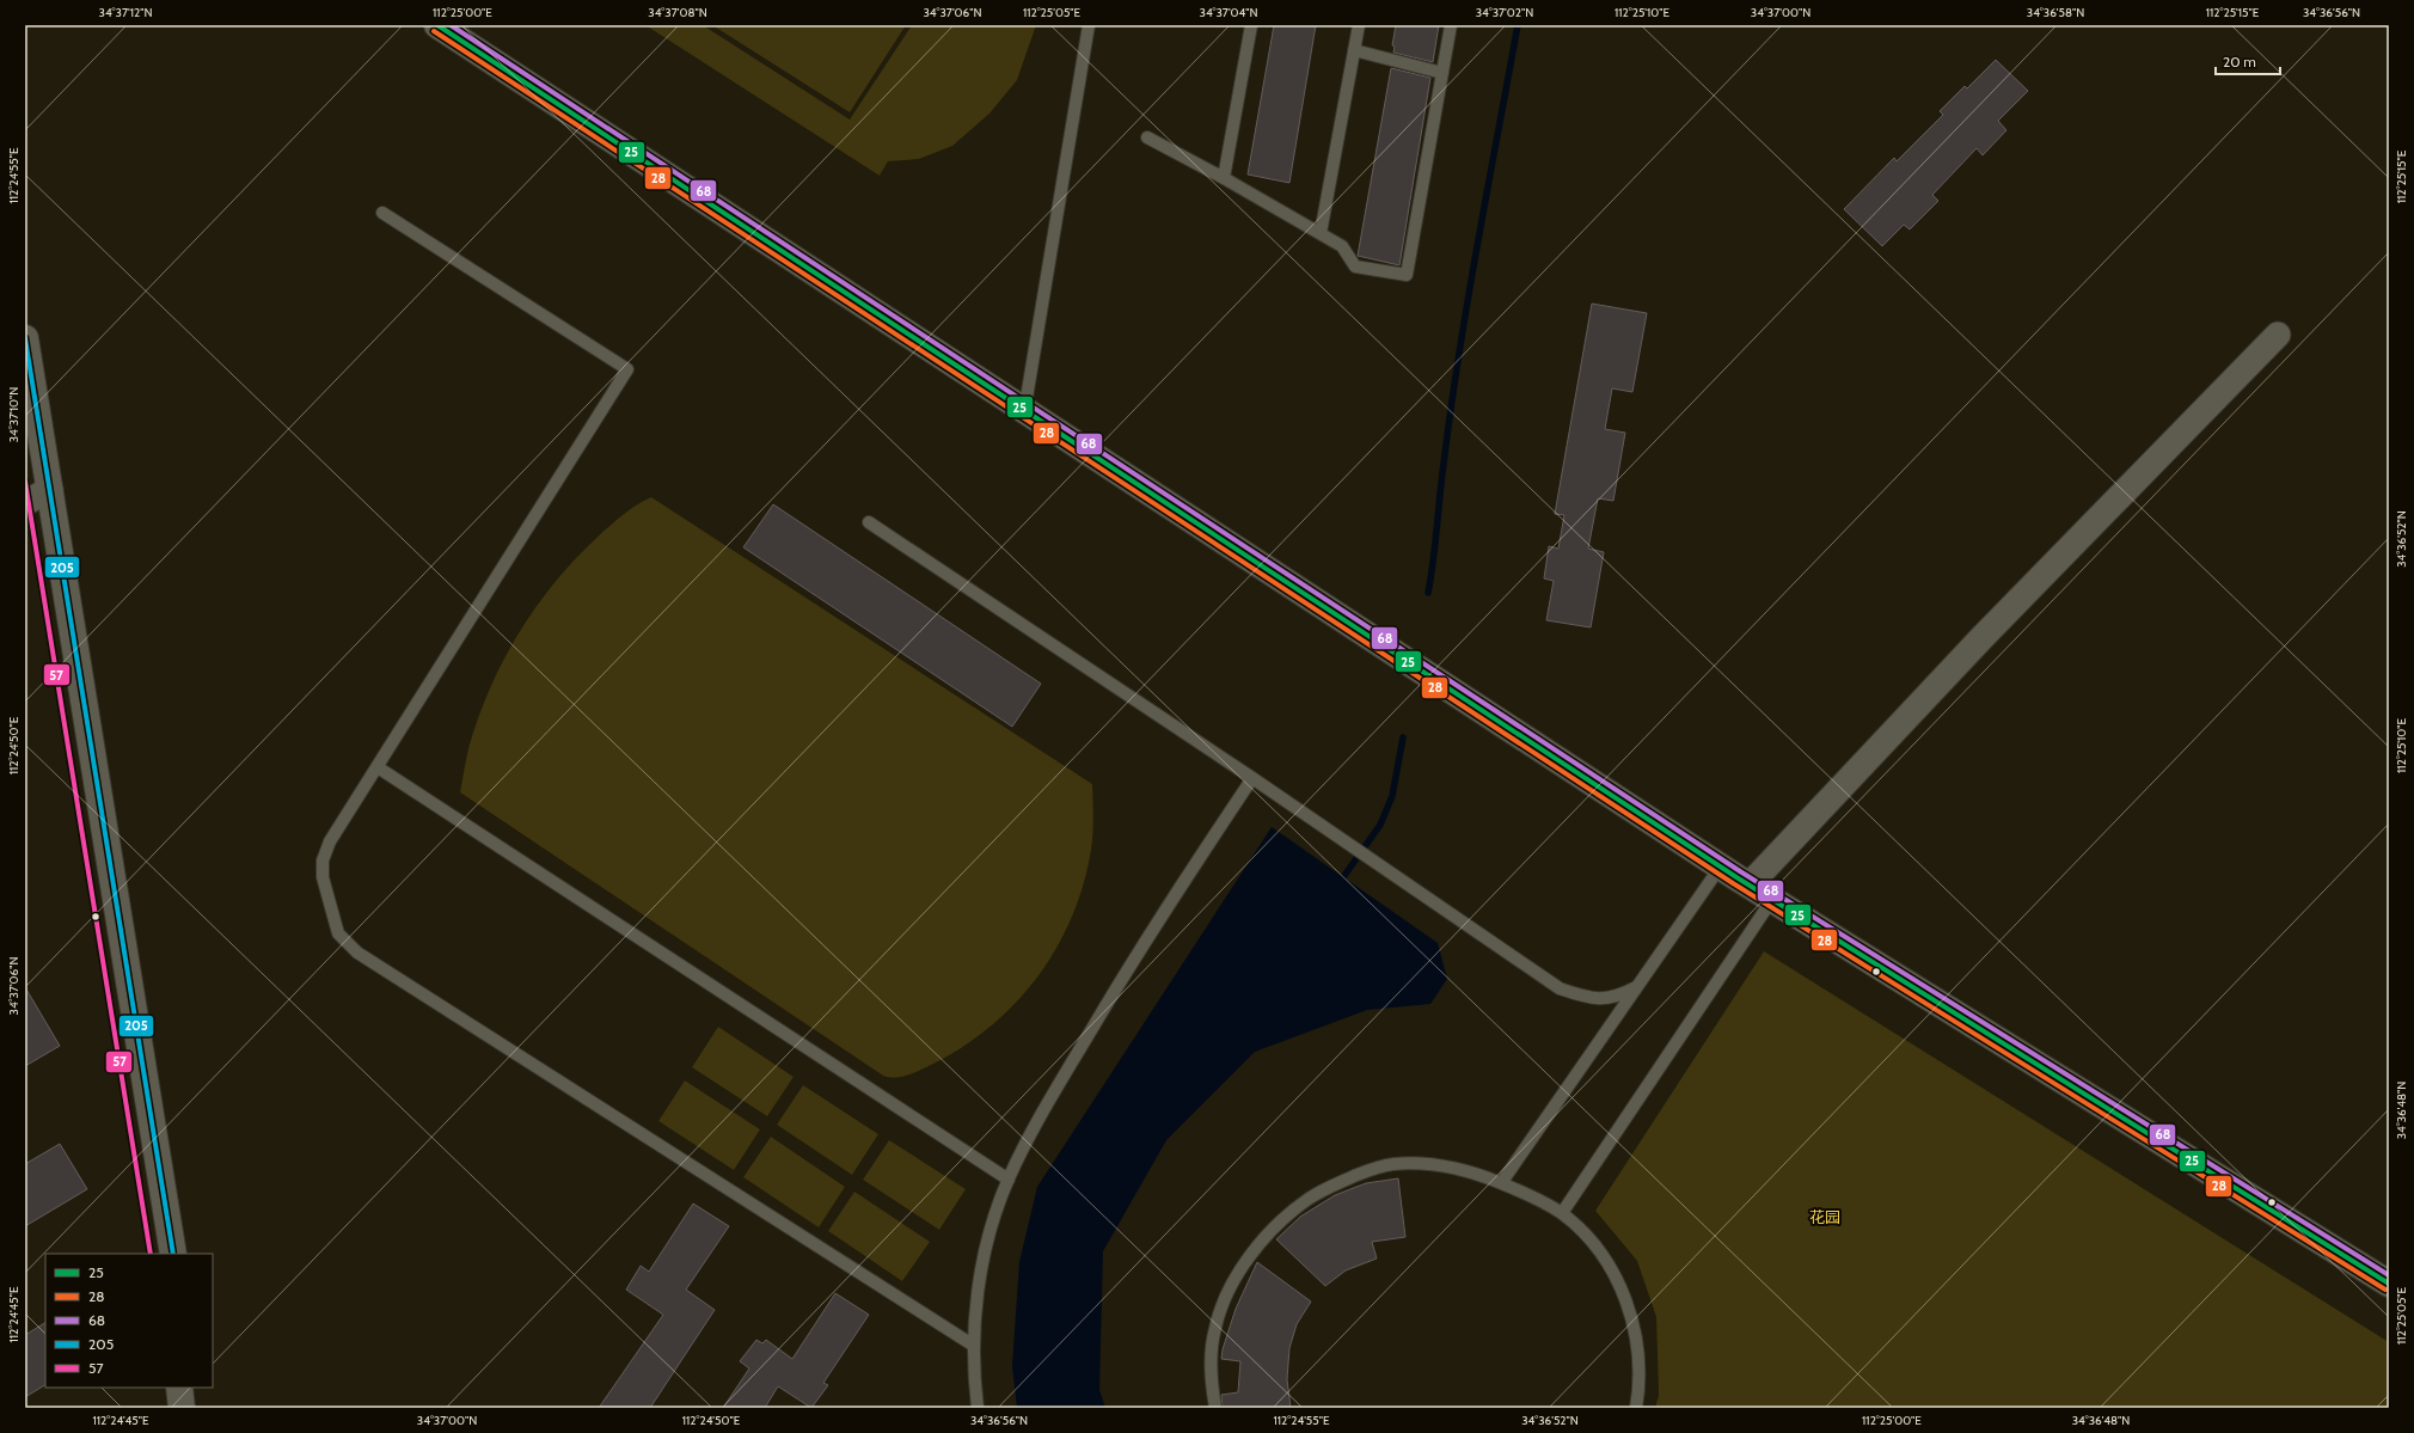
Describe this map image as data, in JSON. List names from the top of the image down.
{
  "parks": ["花园"],
  "lines": [
    "transit line 25",
    "transit line 68",
    "transit line 28",
    "transit line 205",
    "transit line 57"
  ],
  "legend": [
    "25",
    "28",
    "68",
    "205",
    "57"
  ],
  "scale_bar": "20 m",
  "coordinates": [
    "34°37'12\"N",
    "112°25'00\"E",
    "34°37'08\"N",
    "34°37'06\"N",
    "112°25'05\"E",
    "34°37'04\"N",
    "34°37'02\"N",
    "112°25'10\"E",
    "34°37'00\"N",
    "34°36'58\"N",
    "112°25'15\"E",
    "34°36'56\"N",
    "112°24'55\"E",
    "34°37'10\"N",
    "34°36'52\"N",
    "112°24'50\"E",
    "34°36'48\"N",
    "112°24'45\"E"
  ]
}
